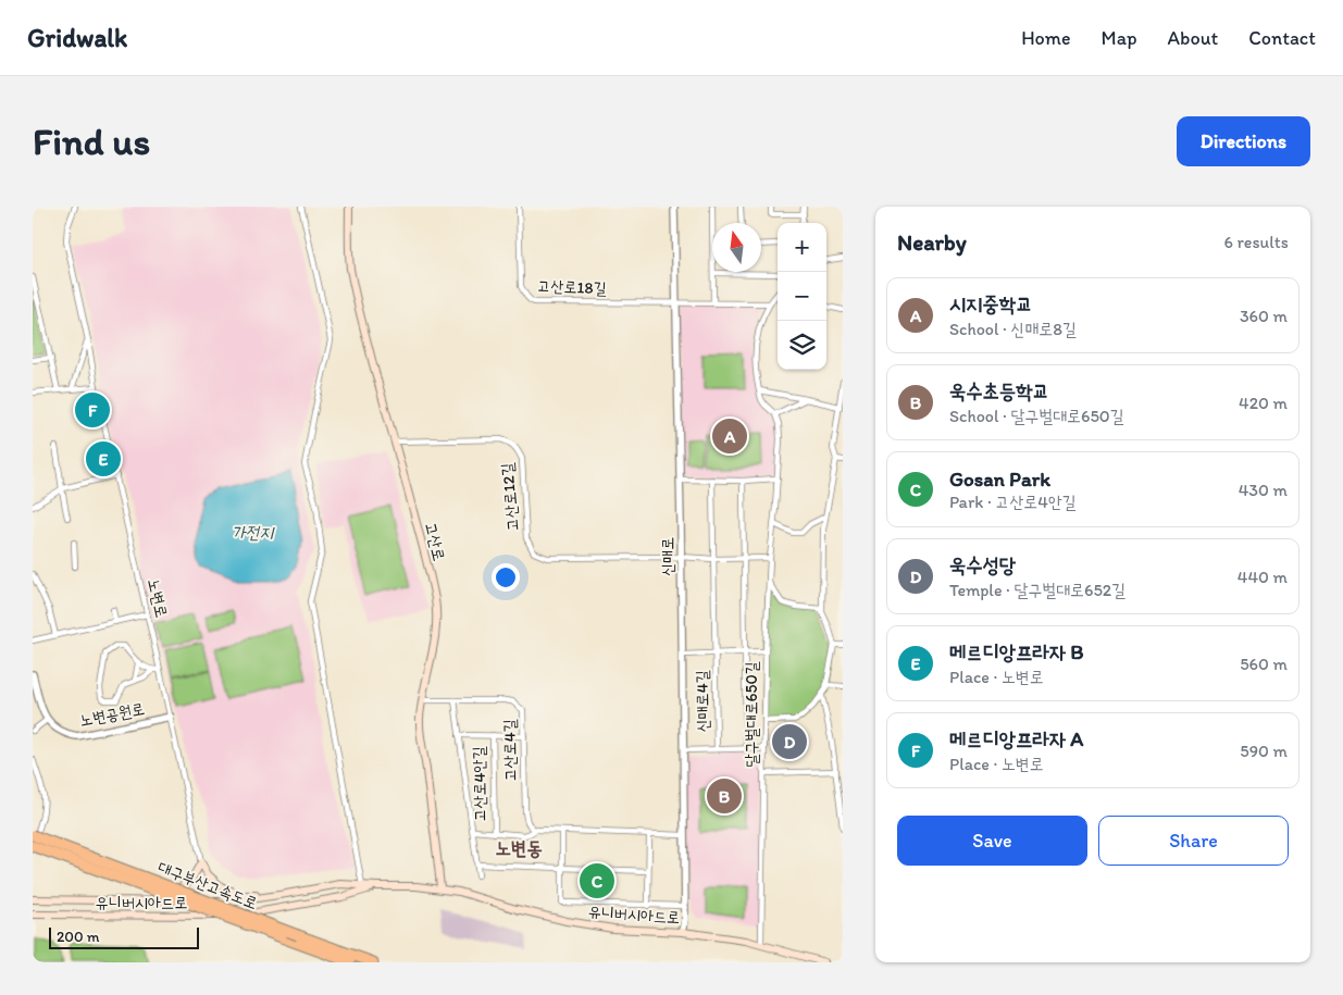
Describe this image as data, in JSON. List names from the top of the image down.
{
  "streets": {
    "highway": ["대구부산고속도로"],
    "main road": ["고산로", "유니버시아드로"],
    "street": [
      "고산로18길",
      "고산로12길",
      "신매로",
      "노변로",
      "신매로4길",
      "노변공원로",
      "달구벌대로650길",
      "고산로4길",
      "고산로4안길"
    ]
  },
  "crossings": [
    ["고산로18길", "신매로"],
    ["고산로12길", "고산로"],
    ["고산로12길", "신매로"],
    ["고산로", "고산로4길"],
    ["고산로", "유니버시아드로"],
    ["신매로", "신매로4길"],
    ["신매로", "유니버시아드로"],
    ["노변로", "노변공원로"],
    ["신매로4길", "달구벌대로650길"],
    ["달구벌대로650길", "유니버시아드로"],
    ["고산로4길", "고산로4안길"]
  ],
  "districts": ["노변동"],
  "water": ["가전지"],
  "scale_bar": "200 m",
  "north": "top",
  "page": {
    "header": "Gridwalk",
    "nav": [
      "Home",
      "Map",
      "About",
      "Contact"
    ],
    "buttons": [
      "Directions",
      ["Save", "Share"]
    ],
    "title": "Find us",
    "heading": ["Nearby", "6 results"],
    "map_buttons": ["+", "−"],
    "list": [
      {
        "mark": "A",
        "name": "시지중학교",
        "note": "School · 신매로8길",
        "value": "360 m"
      },
      {
        "mark": "B",
        "name": "욱수초등학교",
        "note": "School · 달구벌대로650길",
        "value": "420 m"
      },
      {
        "mark": "C",
        "name": "Gosan Park",
        "note": "Park · 고산로4안길",
        "value": "430 m"
      },
      {
        "mark": "D",
        "name": "욱수성당",
        "note": "Temple · 달구벌대로652길",
        "value": "440 m"
      },
      {
        "mark": "E",
        "name": "메르디앙프라자 B",
        "note": "Place · 노변로",
        "value": "560 m"
      },
      {
        "mark": "F",
        "name": "메르디앙프라자 A",
        "note": "Place · 노변로",
        "value": "590 m"
      }
    ],
    "pins": [
      "F",
      "A",
      "E",
      "D",
      "B",
      "C"
    ],
    "scale": "200 m"
  }
}
